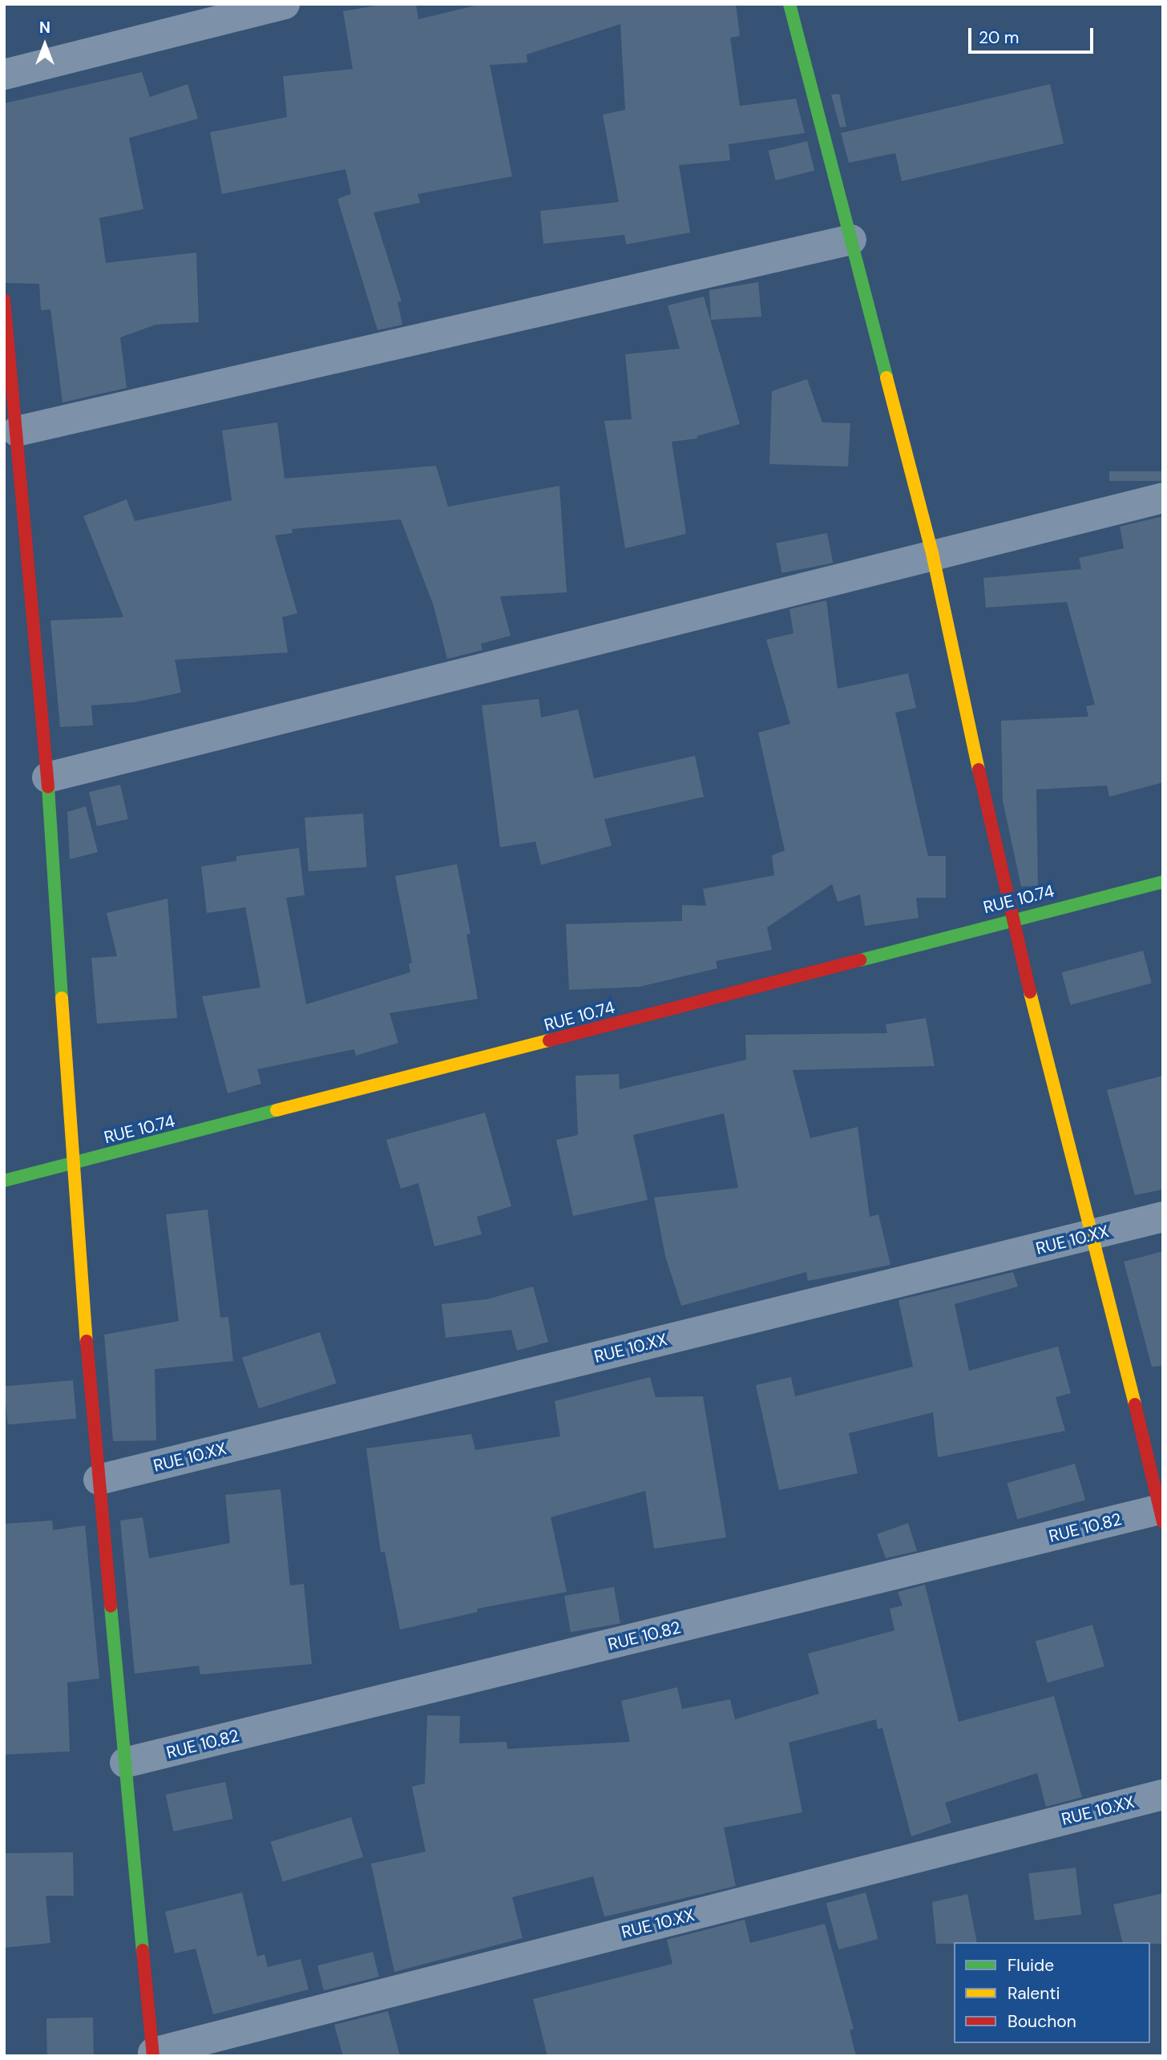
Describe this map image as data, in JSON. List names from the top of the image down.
{
  "streets": {
    "street": ["RUE 10.74", "RUE 10.XX", "RUE 10.82"]
  },
  "legend": ["Fluide", "Ralenti", "Bouchon"],
  "scale_bar": "20 m",
  "north": "top"
}
